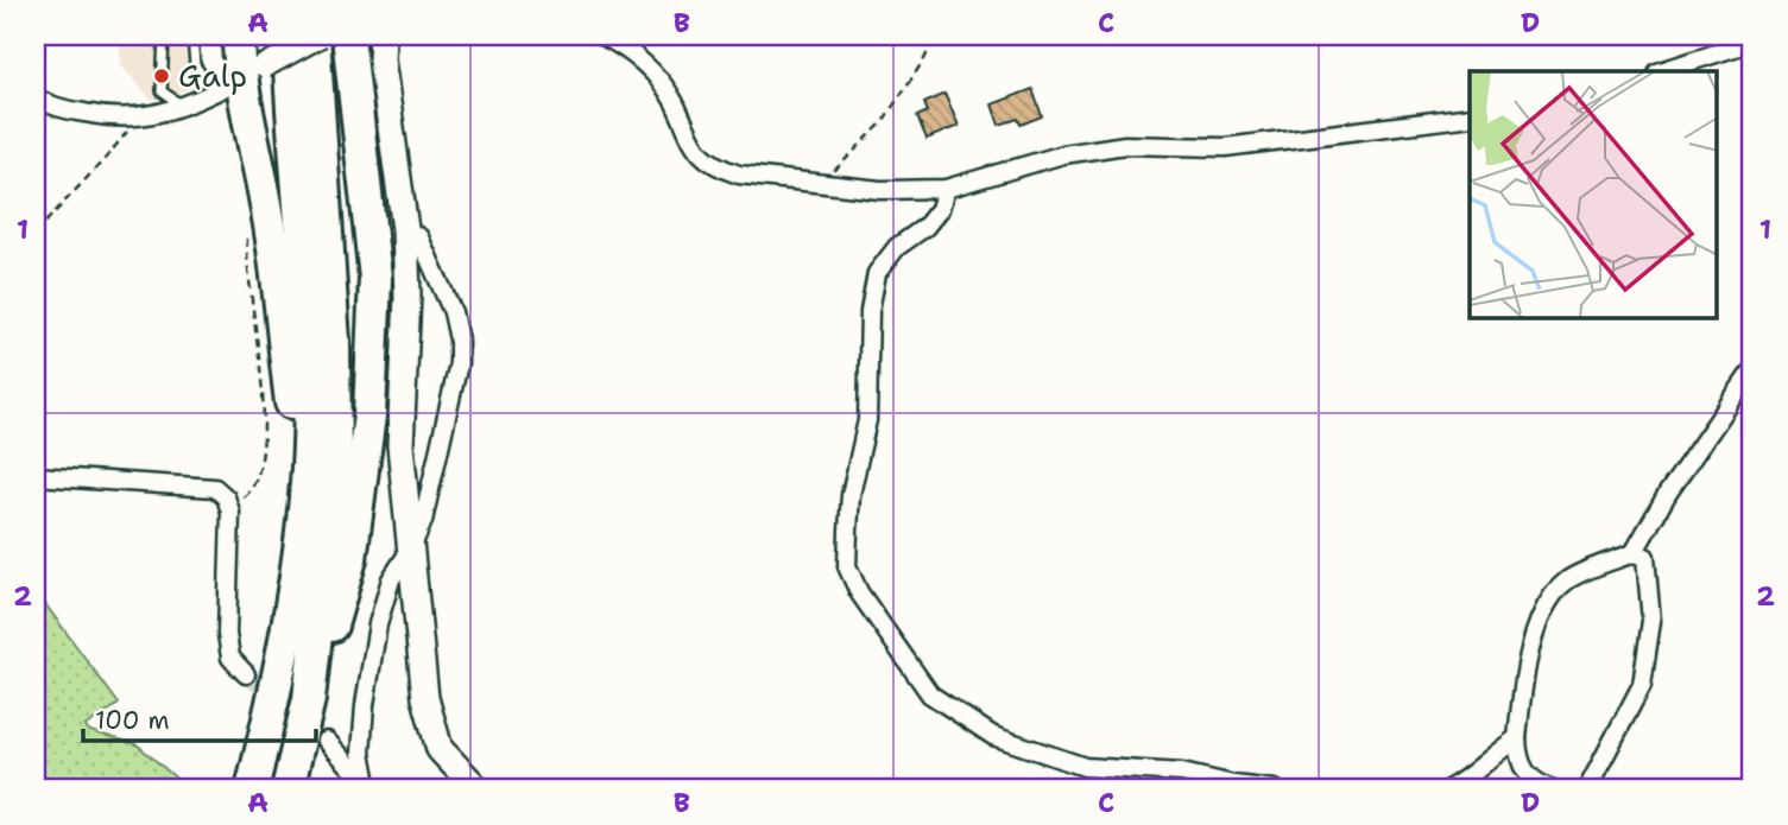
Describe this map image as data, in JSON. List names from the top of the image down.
{
  "places": ["Galp"],
  "scale_bar": "100 m",
  "grid": {
    "columns": [
      "A",
      "B",
      "C",
      "D"
    ],
    "rows": ["1", "2"]
  }
}
